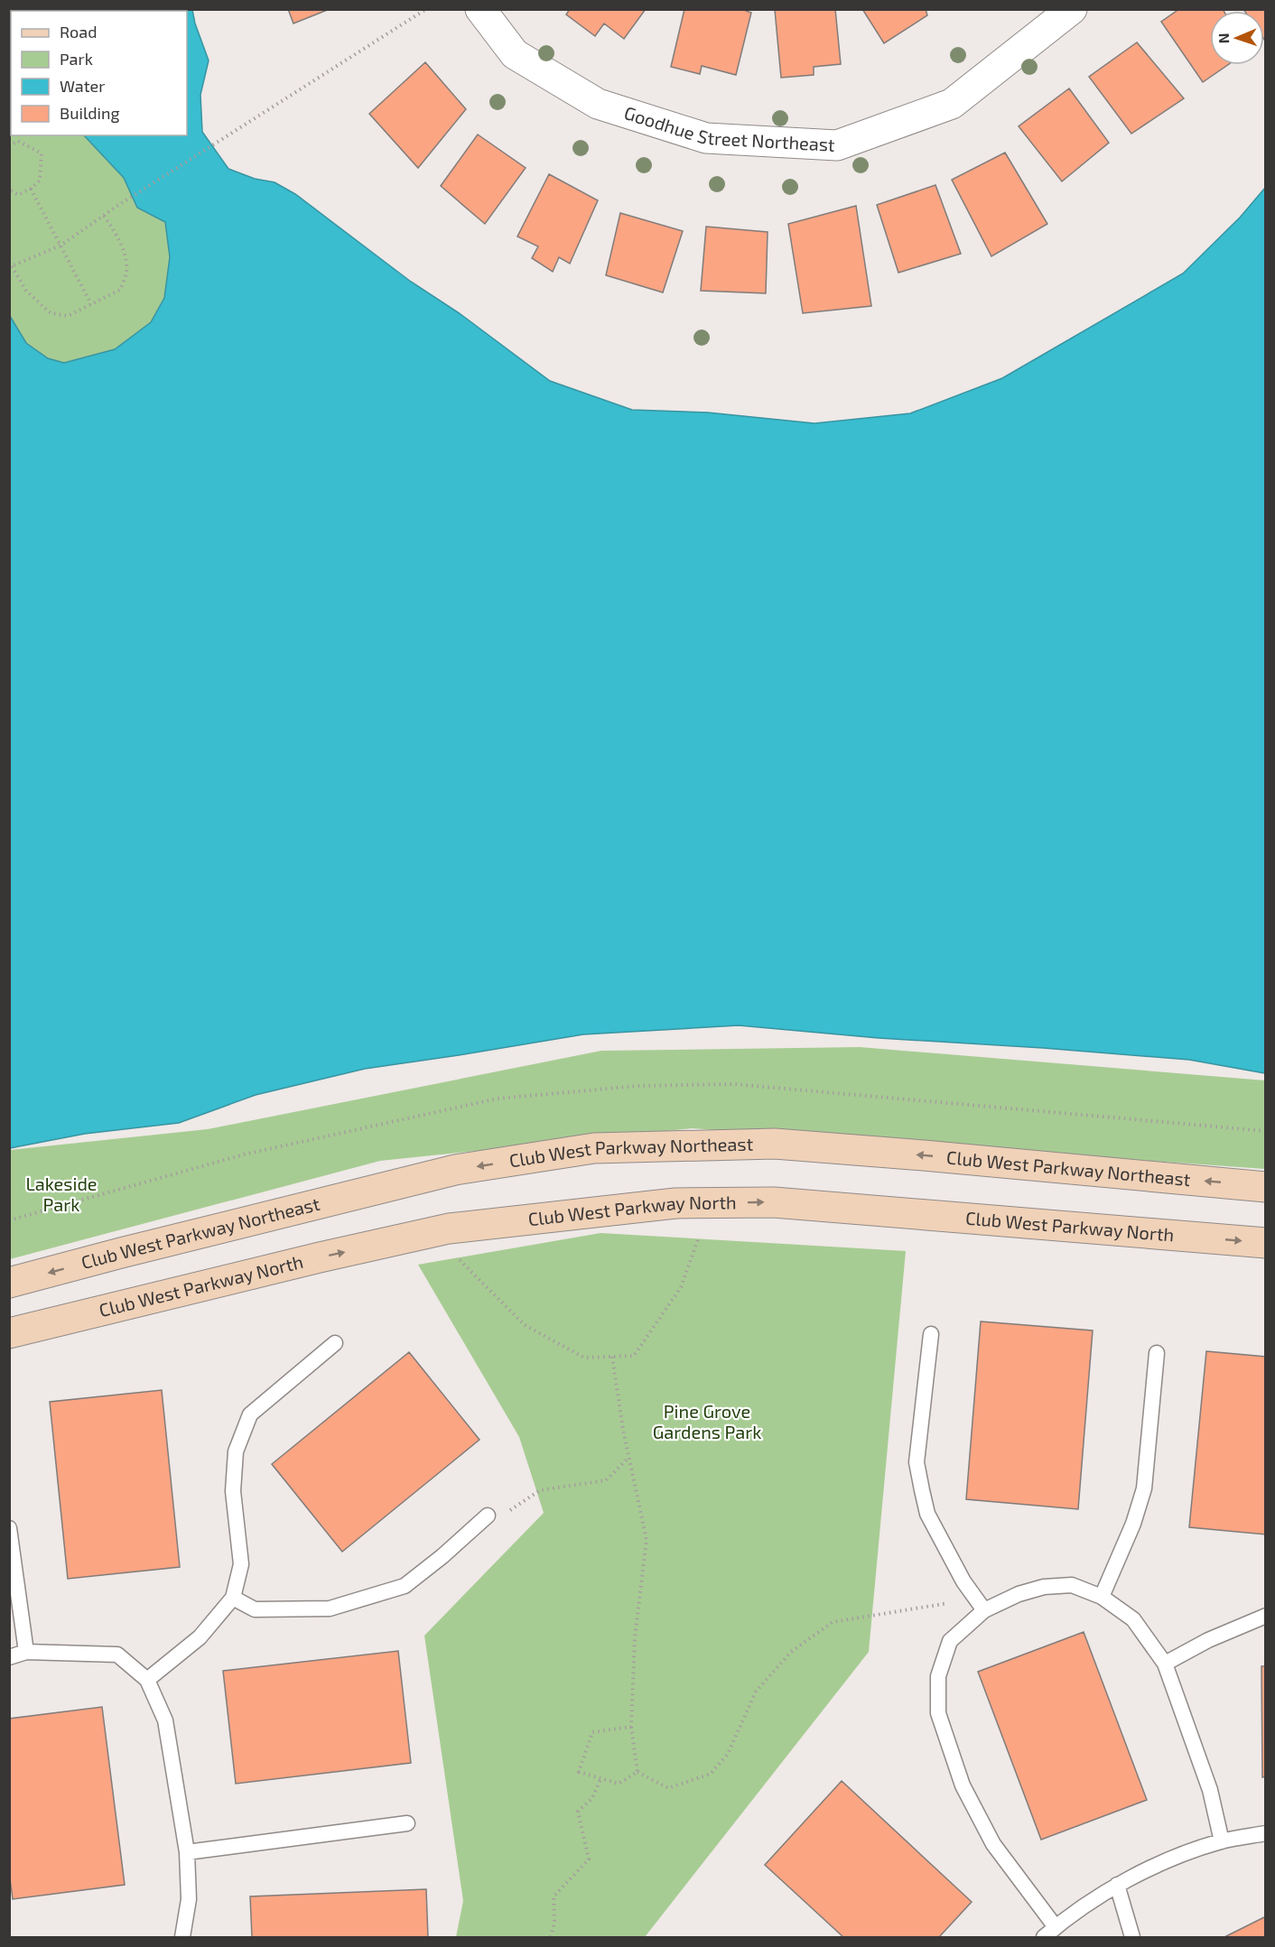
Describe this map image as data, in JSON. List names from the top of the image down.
{
  "streets": {
    "street": ["Goodhue Street Northeast", "Club West Parkway Northeast", "Club West Parkway North"]
  },
  "one_way": ["Club West Parkway Northeast", "Club West Parkway North"],
  "parks": ["Lakeside Park", "Pine Grove Gardens Park"],
  "legend": [
    "Road",
    "Park",
    "Water",
    "Building"
  ],
  "north": "left"
}
